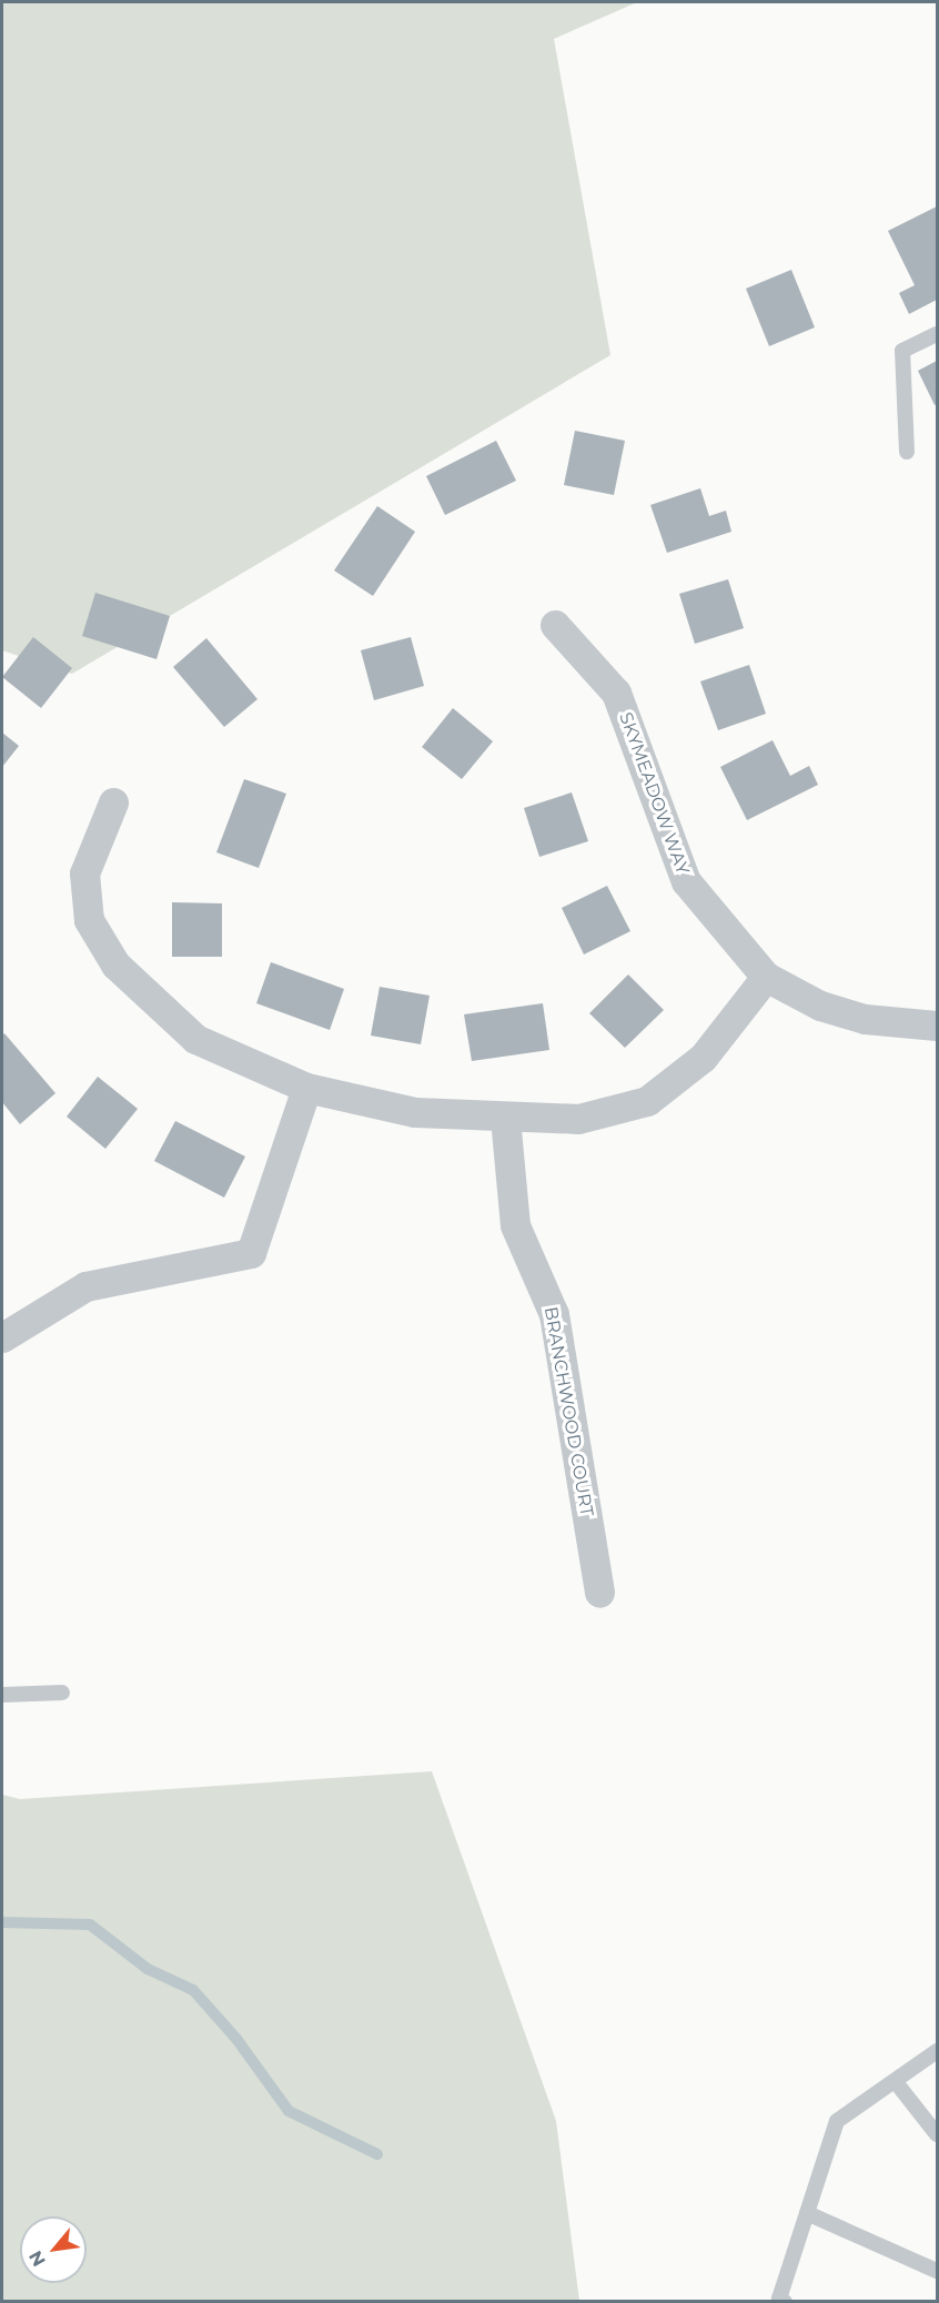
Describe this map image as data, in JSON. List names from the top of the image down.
{
  "streets": {
    "street": ["SKYMEADOW WAY", "BRANCHWOOD COURT"]
  },
  "north": "bottom left"
}
